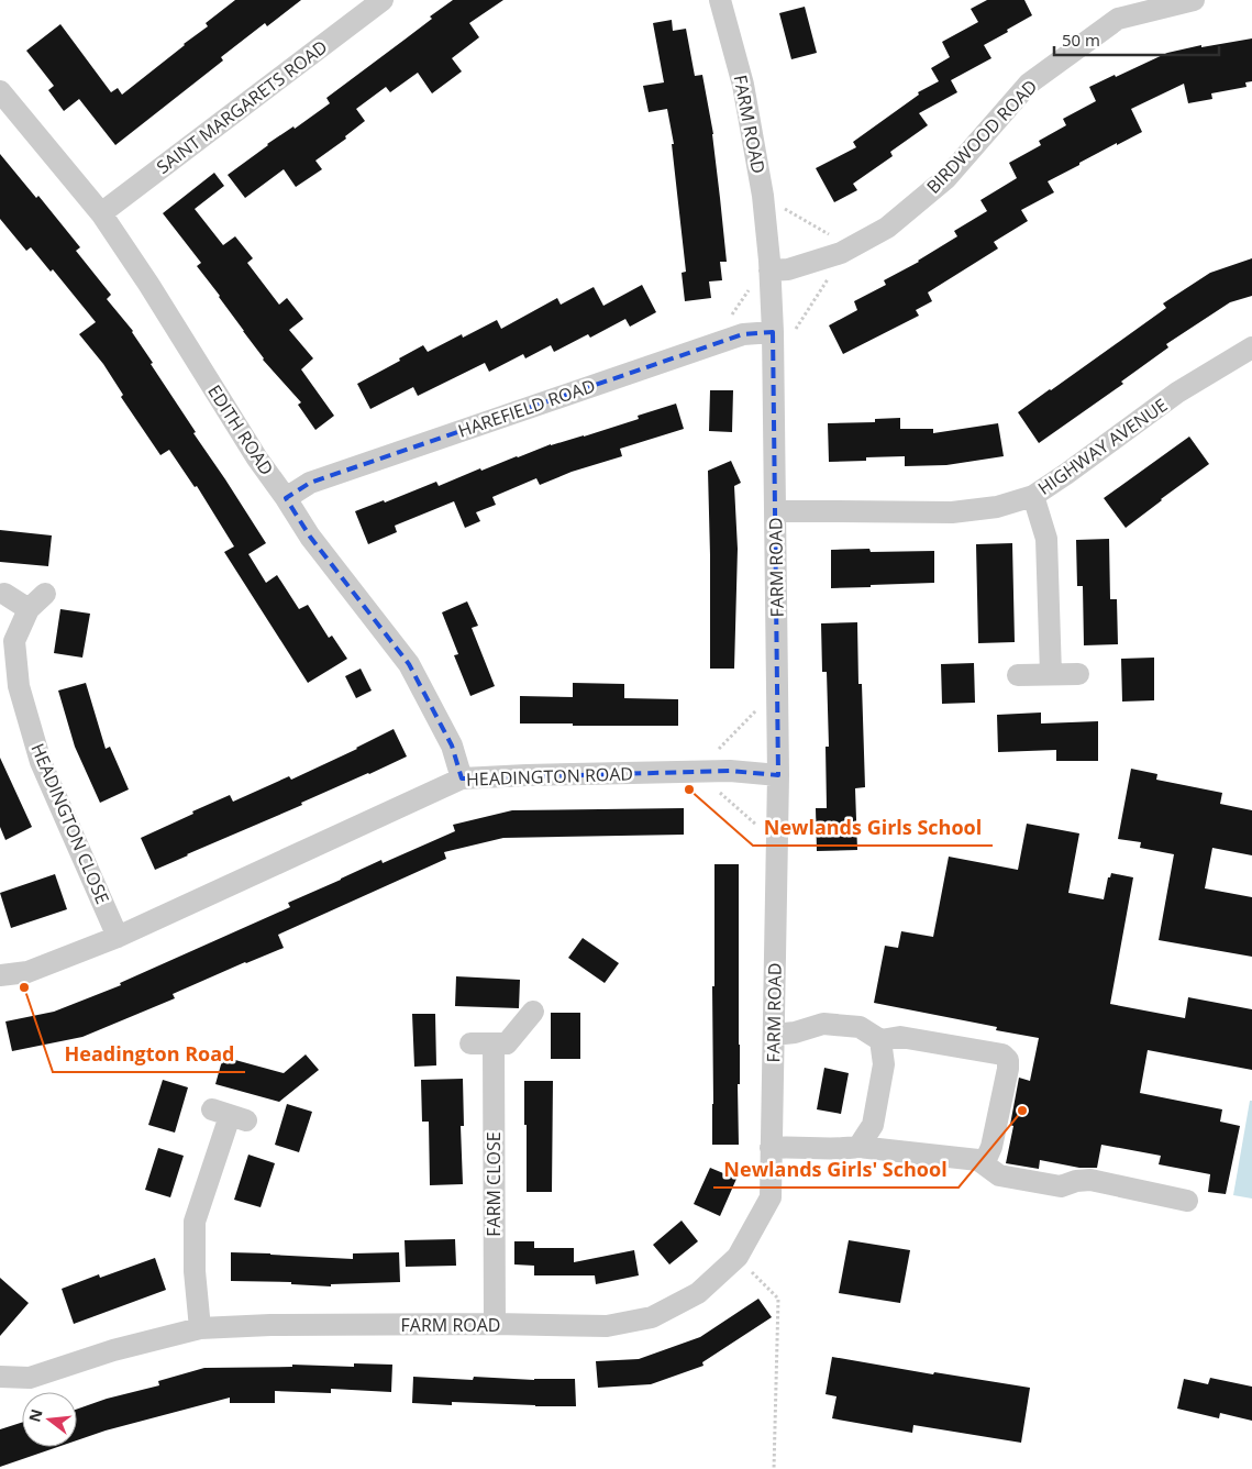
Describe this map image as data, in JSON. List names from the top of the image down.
{
  "streets": {
    "street": [
      "SAINT MARGARETS ROAD",
      "FARM ROAD",
      "BIRDWOOD ROAD",
      "HAREFIELD ROAD",
      "EDITH ROAD",
      "HIGHWAY AVENUE",
      "HEADINGTON ROAD",
      "HEADINGTON CLOSE",
      "FARM CLOSE"
    ]
  },
  "crossings": [
    ["SAINT MARGARETS ROAD", "EDITH ROAD"],
    ["FARM ROAD", "BIRDWOOD ROAD"],
    ["FARM ROAD", "HAREFIELD ROAD"],
    ["FARM ROAD", "HIGHWAY AVENUE"],
    ["FARM ROAD", "HEADINGTON ROAD"],
    ["FARM ROAD", "FARM CLOSE"],
    ["HAREFIELD ROAD", "EDITH ROAD"],
    ["EDITH ROAD", "HEADINGTON ROAD"],
    ["HEADINGTON ROAD", "HEADINGTON CLOSE"]
  ],
  "places": ["Newlands Girls School", "Headington Road", "Newlands Girls' School"],
  "scale_bar": "50 m",
  "north": "left"
}
